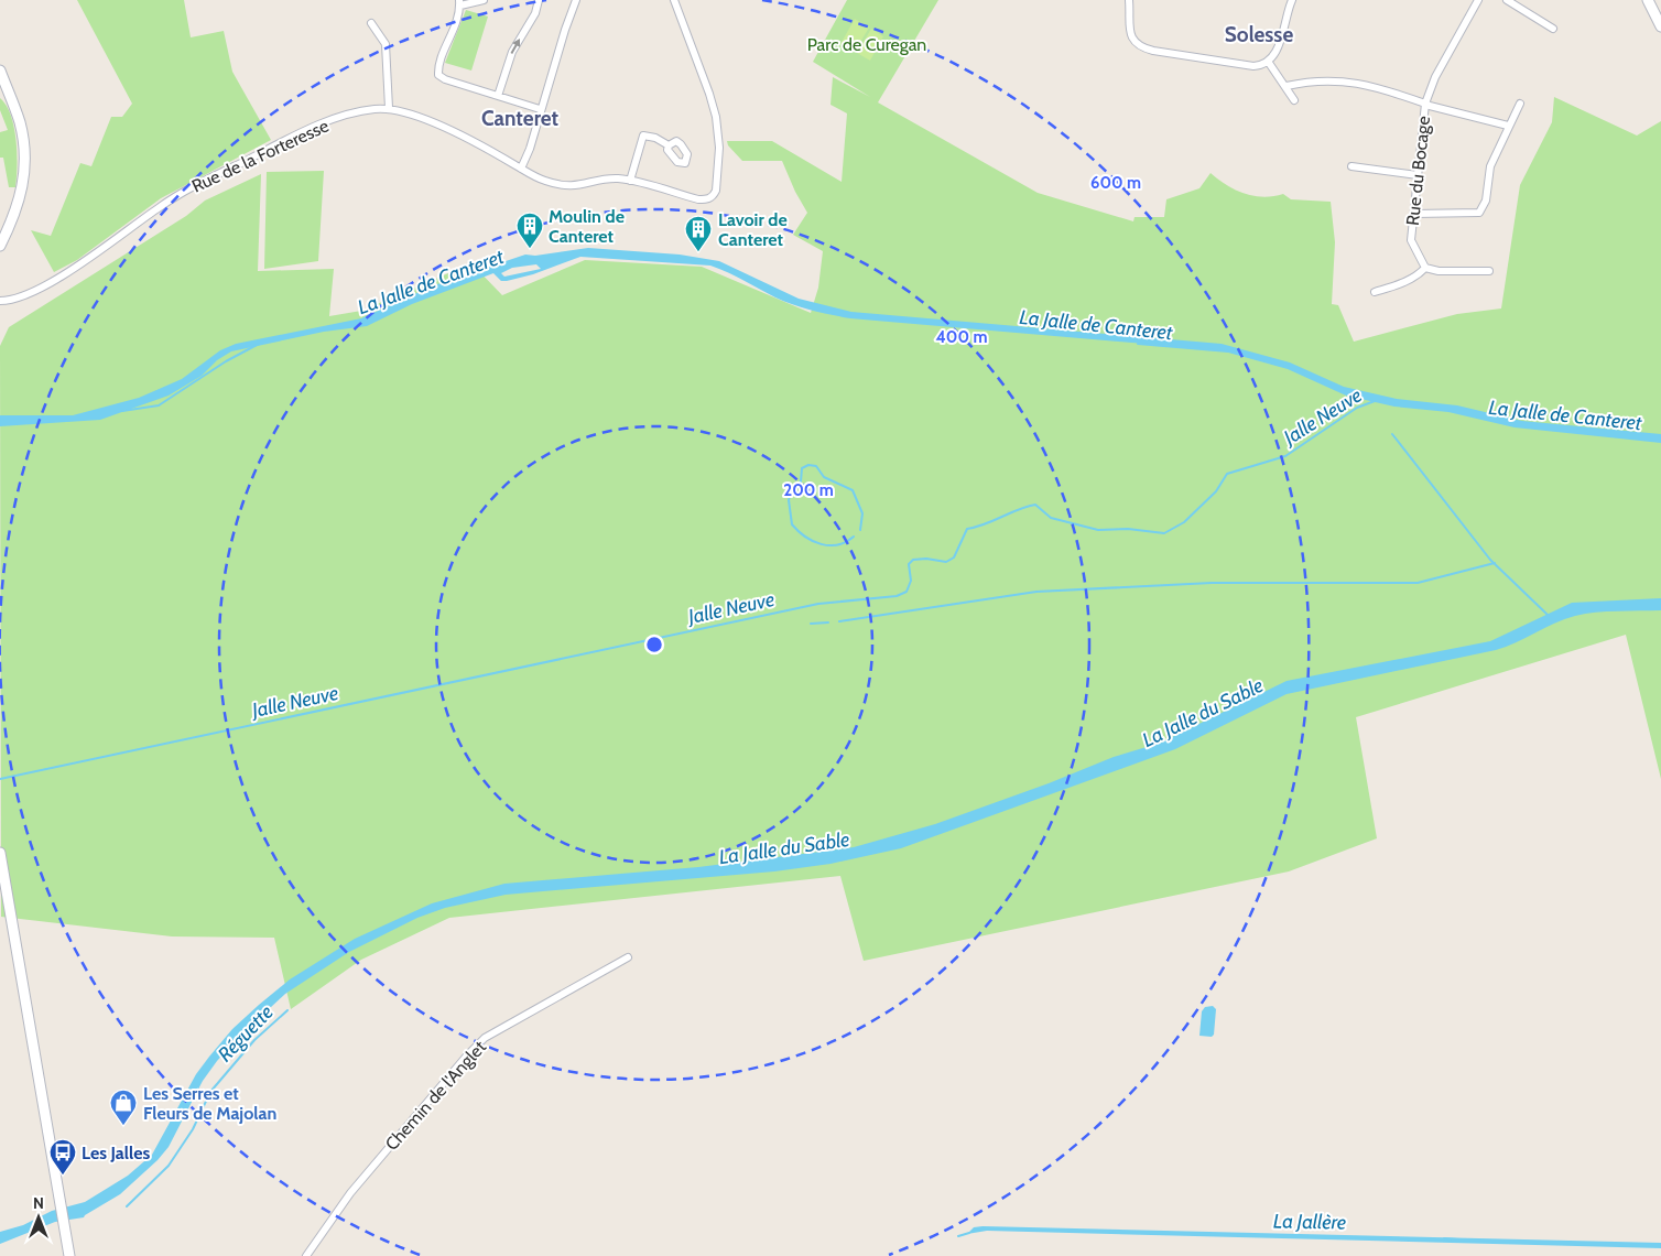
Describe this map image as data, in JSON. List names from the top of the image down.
{
  "streets": {
    "street": ["Rue de la Forteresse", "Rue du Bocage", "Chemin de l'Anglet"]
  },
  "districts": ["Solesse", "Canteret"],
  "water": [
    "La Jalle de Canteret",
    "Jalle Neuve",
    "La Jalle du Sable",
    "Réguette",
    "La Jallère"
  ],
  "parks": ["Parc de Curegan"],
  "places": {
    "building": ["Moulin de Canteret", "Lavoir de Canteret"],
    "shop": ["Les Serres et Fleurs de Majolan"],
    "bus stop": ["Les Jalles"]
  },
  "north": "top",
  "rings": ["600 m", "400 m", "200 m"]
}
